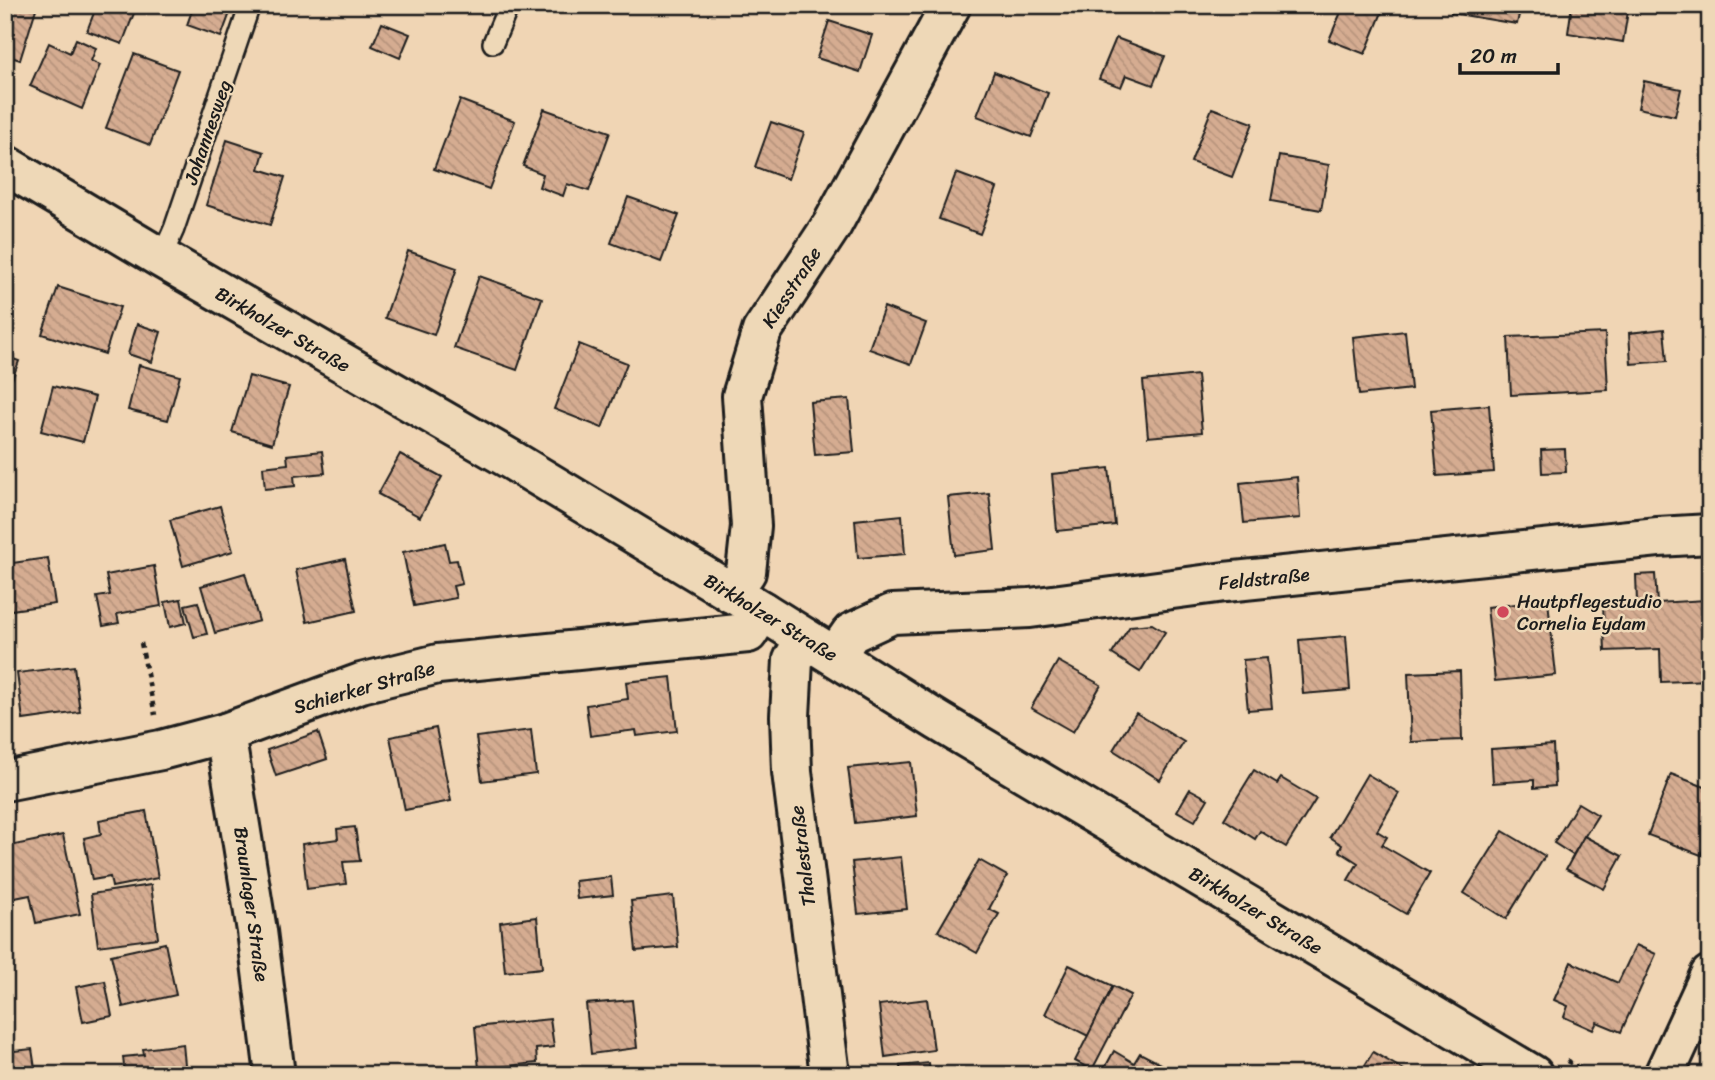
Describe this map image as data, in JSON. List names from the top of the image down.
{
  "streets": {
    "street": [
      "Kiesstraße",
      "Birkholzer Straße",
      "Feldstraße",
      "Schierker Straße",
      "Thalestraße",
      "Braunlager Straße"
    ],
    "lane": ["Johannesweg"]
  },
  "crossings": [
    ["Johannesweg", "Birkholzer Straße"],
    ["Kiesstraße", "Birkholzer Straße"],
    ["Kiesstraße", "Schierker Straße"],
    ["Birkholzer Straße", "Feldstraße"],
    ["Birkholzer Straße", "Schierker Straße"],
    ["Birkholzer Straße", "Thalestraße"],
    ["Feldstraße", "Thalestraße"],
    ["Schierker Straße", "Braunlager Straße"]
  ],
  "places": ["Hautpflegestudio Cornelia Eydam"],
  "scale_bar": "20 m"
}
